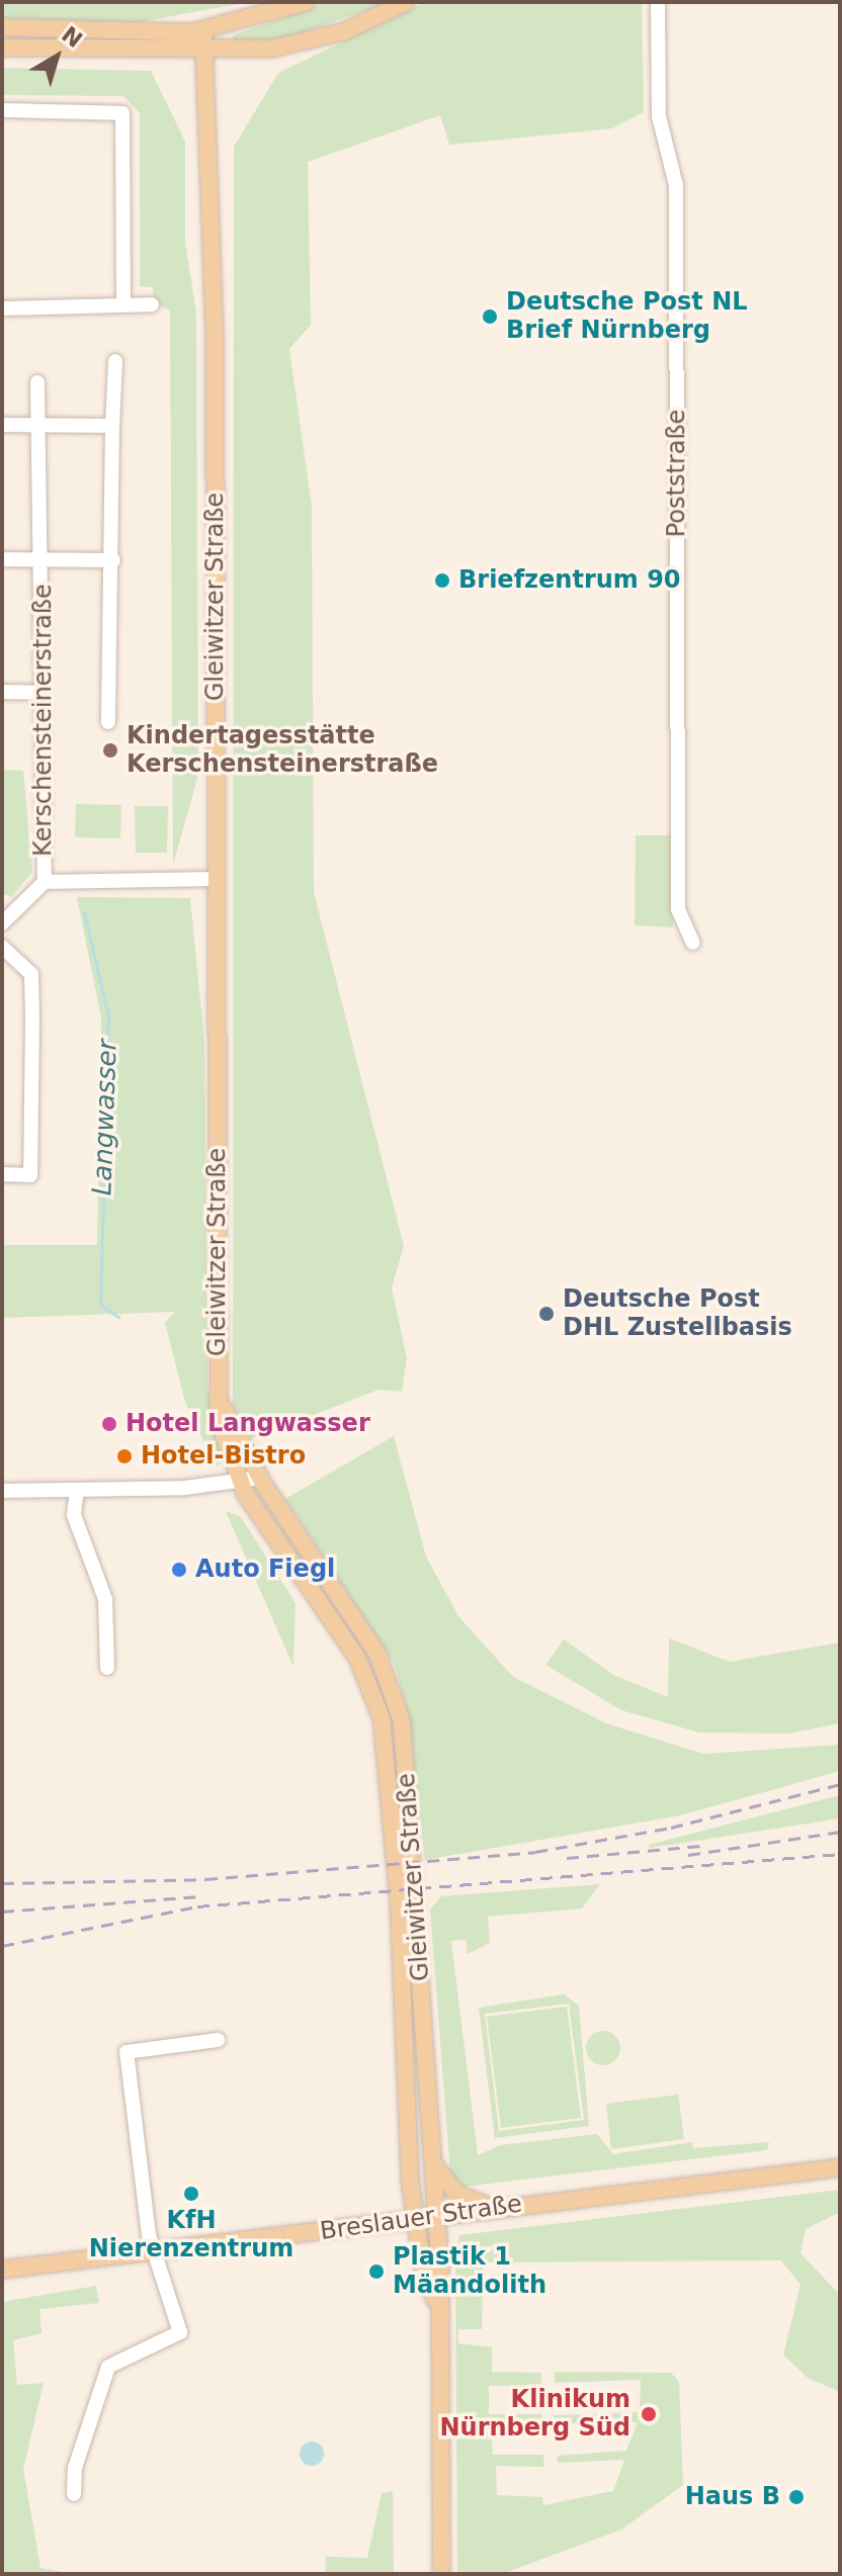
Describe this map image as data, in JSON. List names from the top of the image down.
{
  "streets": {
    "main road": ["Gleiwitzer Straße", "Breslauer Straße"],
    "street": ["Poststraße", "Kerschensteinerstraße"]
  },
  "crossings": [
    ["Gleiwitzer Straße", "Breslauer Straße"]
  ],
  "water": ["Langwasser"],
  "places": [
    "Deutsche Post NL Brief Nürnberg",
    "Briefzentrum 90",
    "Kindertagesstätte Kerschensteinerstraße",
    "Deutsche Post DHL Zustellbasis",
    "Hotel Langwasser",
    "Hotel-Bistro",
    "Auto Fiegl",
    "KfH Nierenzentrum",
    "Plastik 1 Mäandolith",
    "Klinikum Nürnberg Süd",
    "Haus B"
  ],
  "north": "top right"
}
